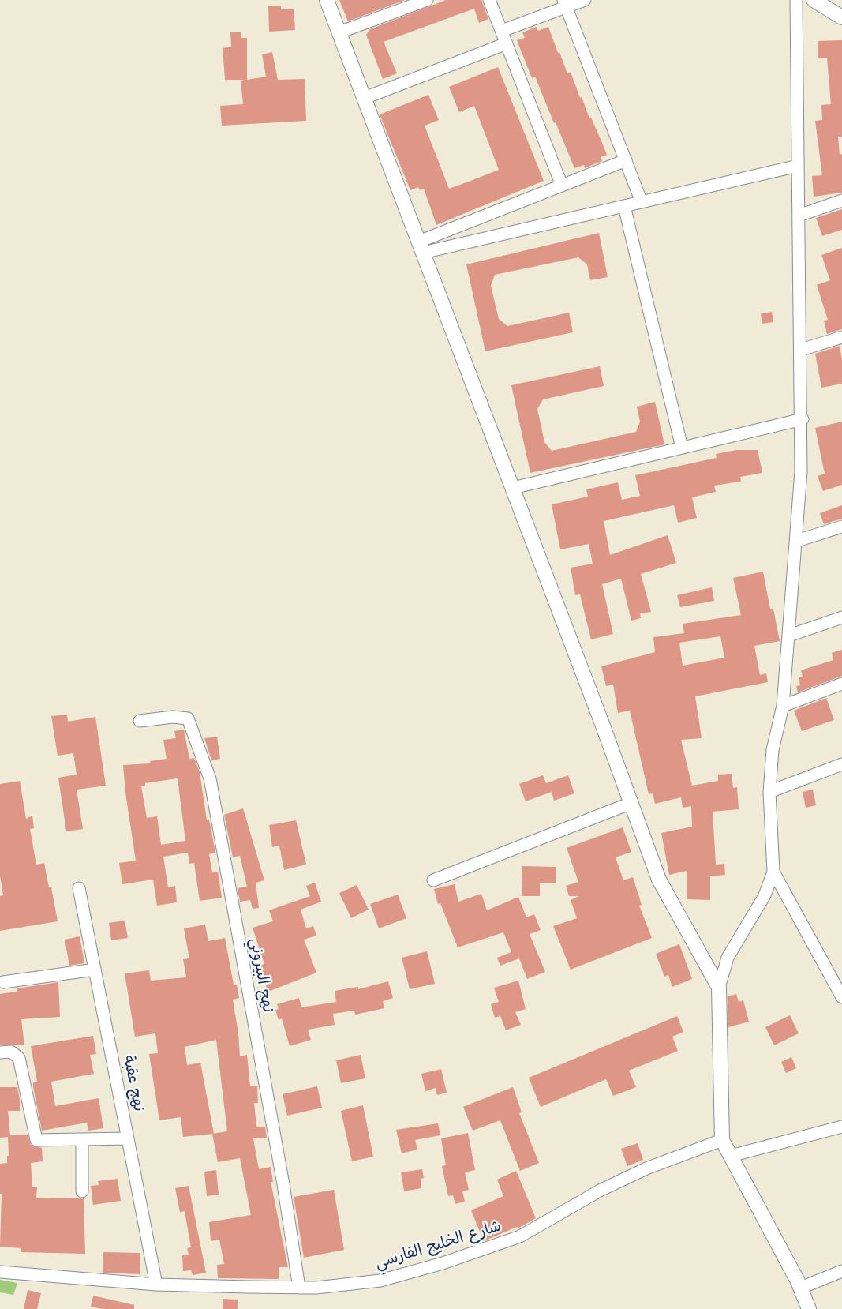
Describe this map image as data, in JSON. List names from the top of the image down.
{
  "streets": {
    "street": ["نهج البيروني", "نهج عقبة", "شارع الخليج الفارسي"]
  },
  "crossings": [
    ["نهج البيروني", "شارع الخليج الفارسي"],
    ["نهج عقبة", "شارع الخليج الفارسي"]
  ]
}
